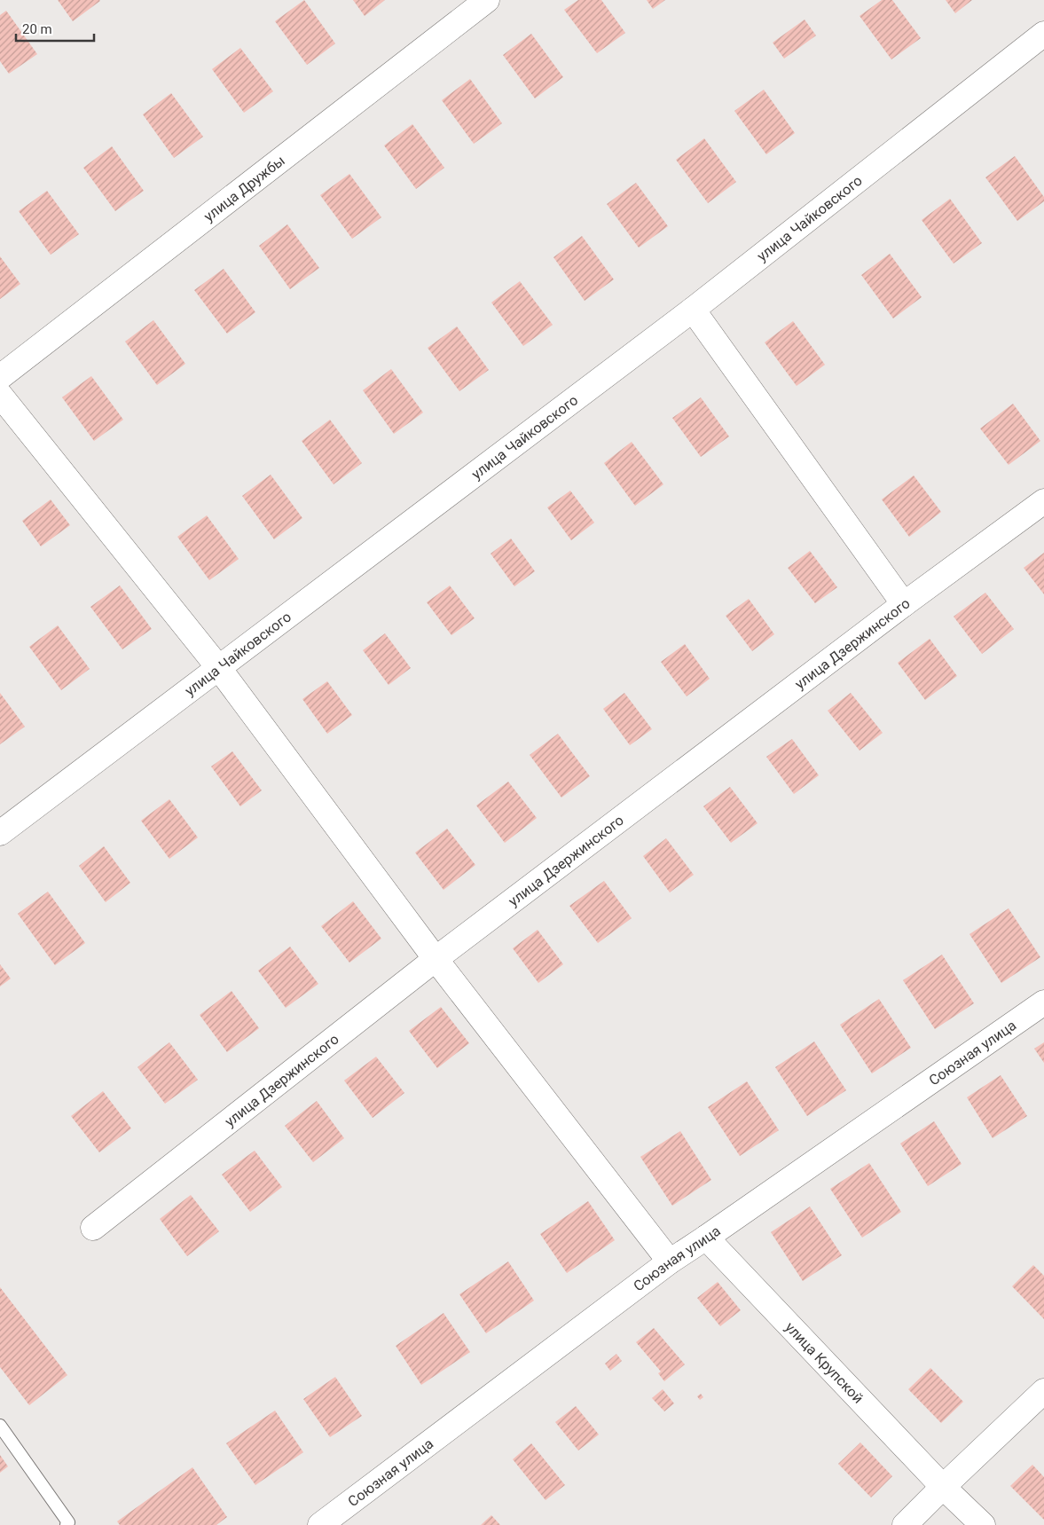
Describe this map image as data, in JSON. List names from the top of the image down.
{
  "streets": {
    "street": [
      "улица Дружбы",
      "улица Чайковского",
      "улица Дзержинского",
      "Союзная улица",
      "улица Крупской"
    ]
  },
  "crossings": [
    ["Союзная улица", "улица Крупской"]
  ],
  "scale_bar": "20 m"
}
